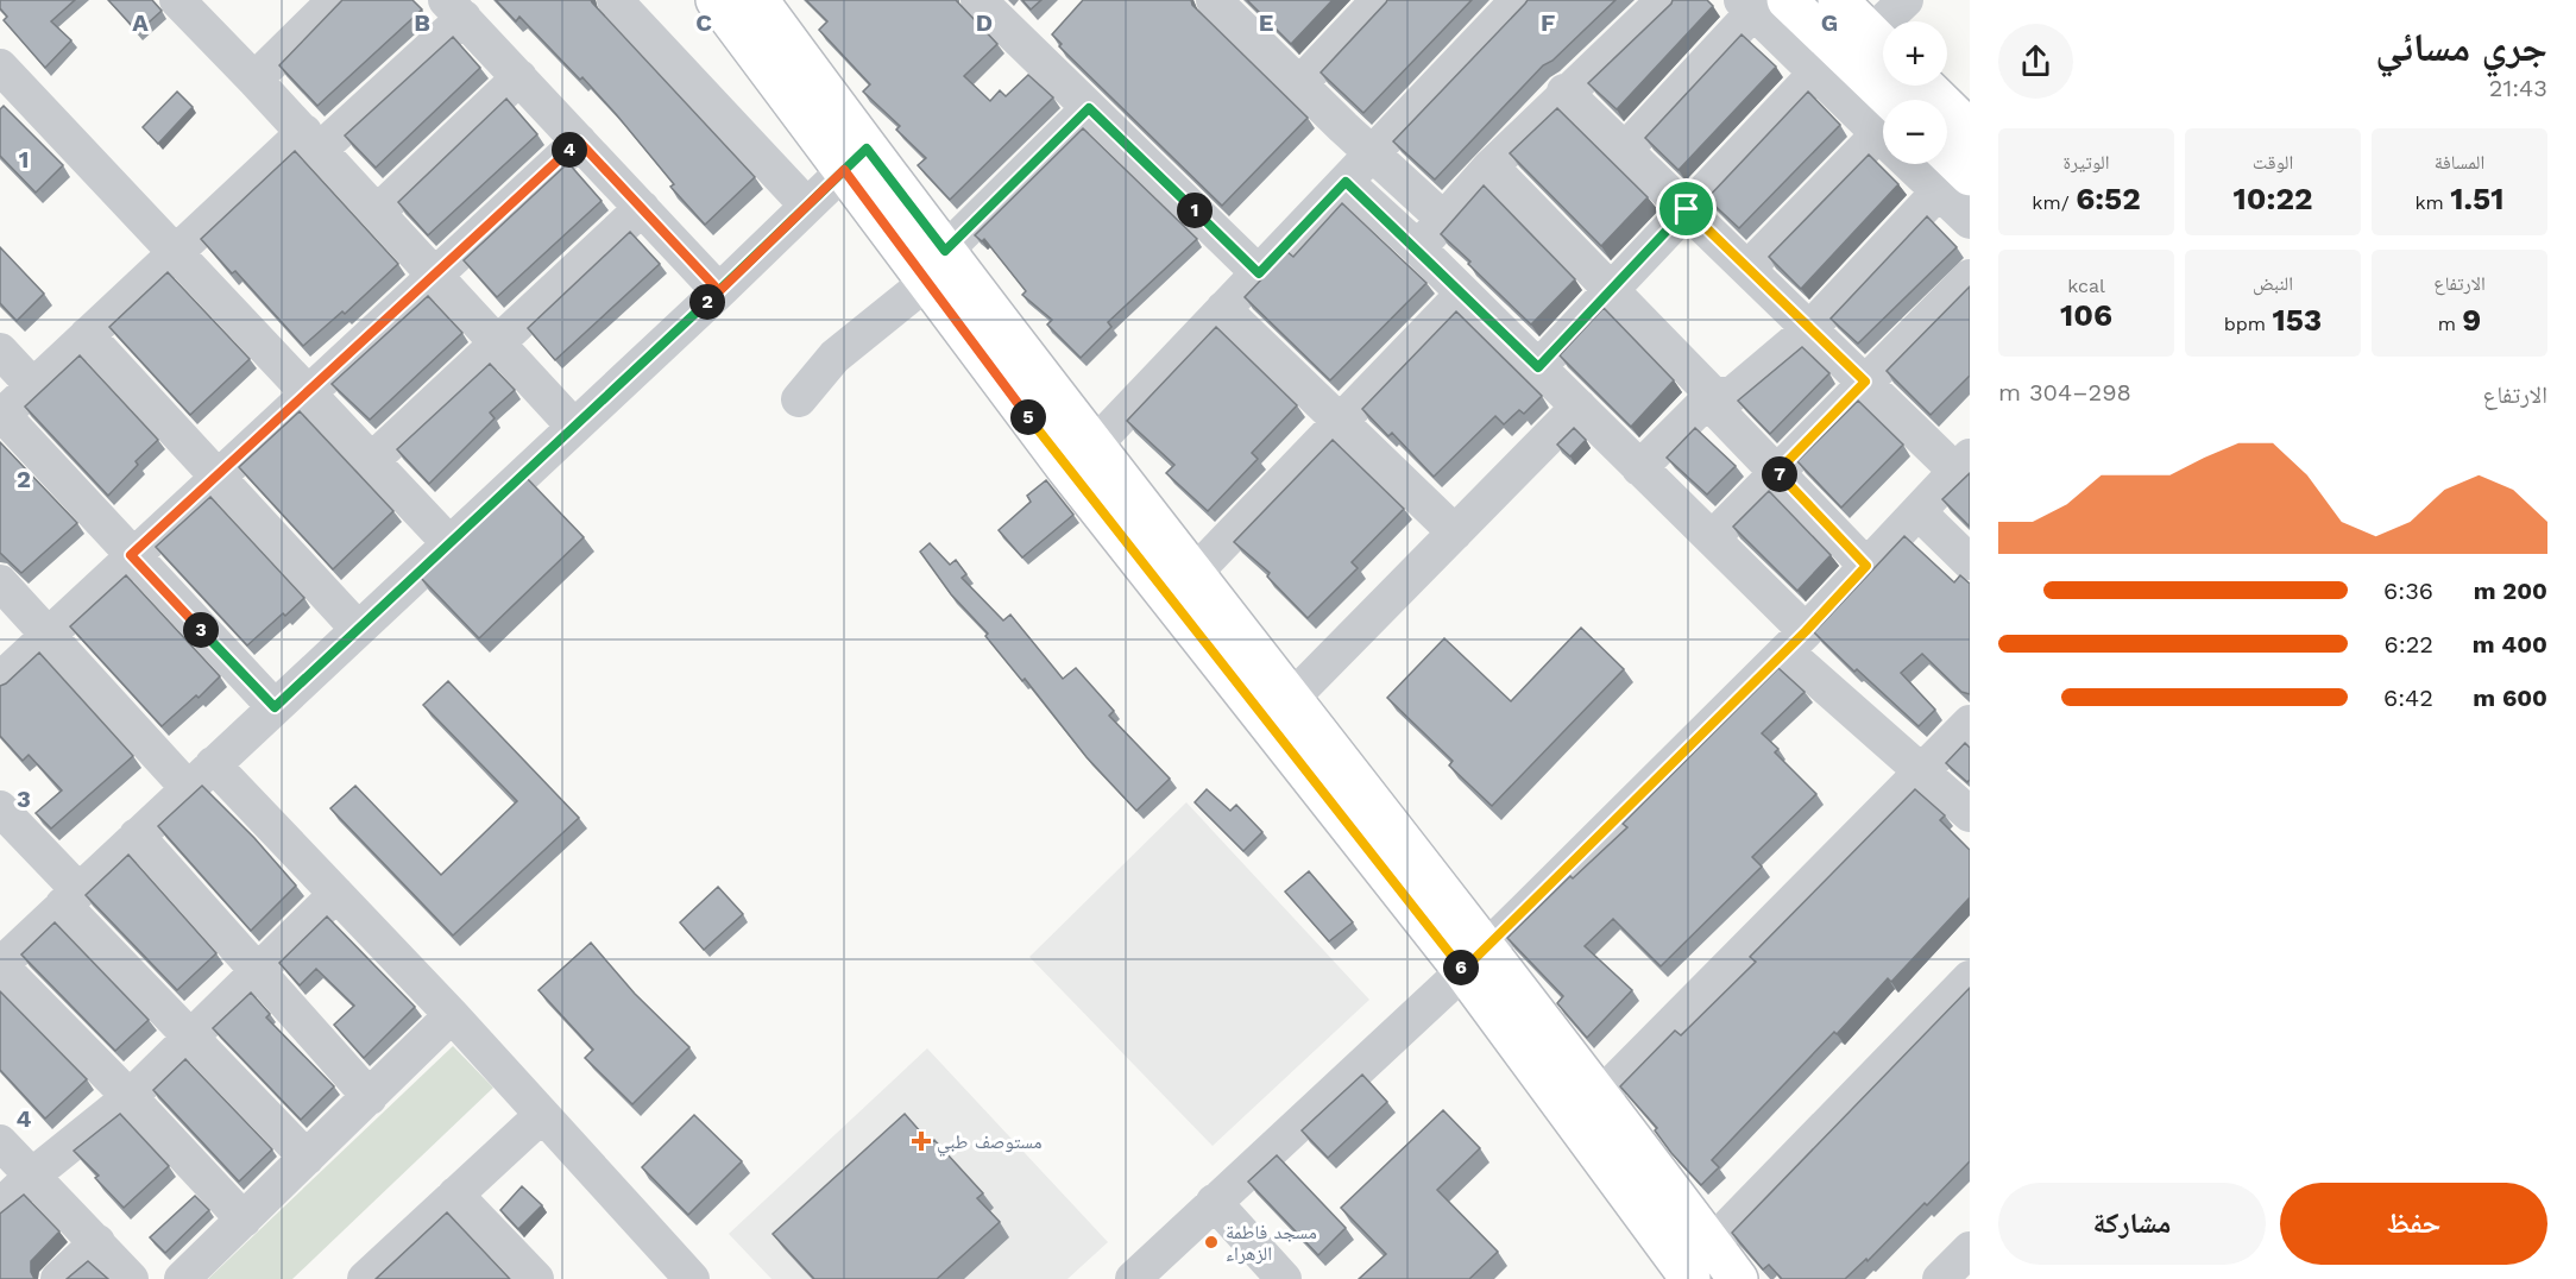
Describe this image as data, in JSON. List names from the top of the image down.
{
  "places": {
    "health": ["مستوصف طبي"],
    "other": ["مسجد فاطمة الزهراء"]
  },
  "page": {
    "heading": ["جري مسائي", "21:43"],
    "map_buttons": ["+", "−"],
    "stats": [
      ["المسافة", "1.51 km"],
      ["الوقت", "10:22"],
      ["الوتيرة", "6:52 /km"],
      ["الارتفاع", "9 m"],
      ["النبض", "153 bpm"],
      ["kcal", "106"]
    ],
    "pins": [
      "4",
      "1",
      "2",
      "5",
      "7",
      "3",
      "6"
    ],
    "chart": ["الارتفاع", "298–304 m"],
    "list": [
      {
        "name": "200 m",
        "note": "6:36"
      },
      {
        "name": "400 m",
        "note": "6:22"
      },
      {
        "name": "600 m",
        "note": "6:42"
      }
    ],
    "buttons": ["حفظ", "مشاركة"]
  },
  "grid": {
    "columns": [
      "A",
      "B",
      "C",
      "D",
      "E",
      "F",
      "G"
    ],
    "rows": [
      "1",
      "2",
      "3",
      "4"
    ]
  }
}
